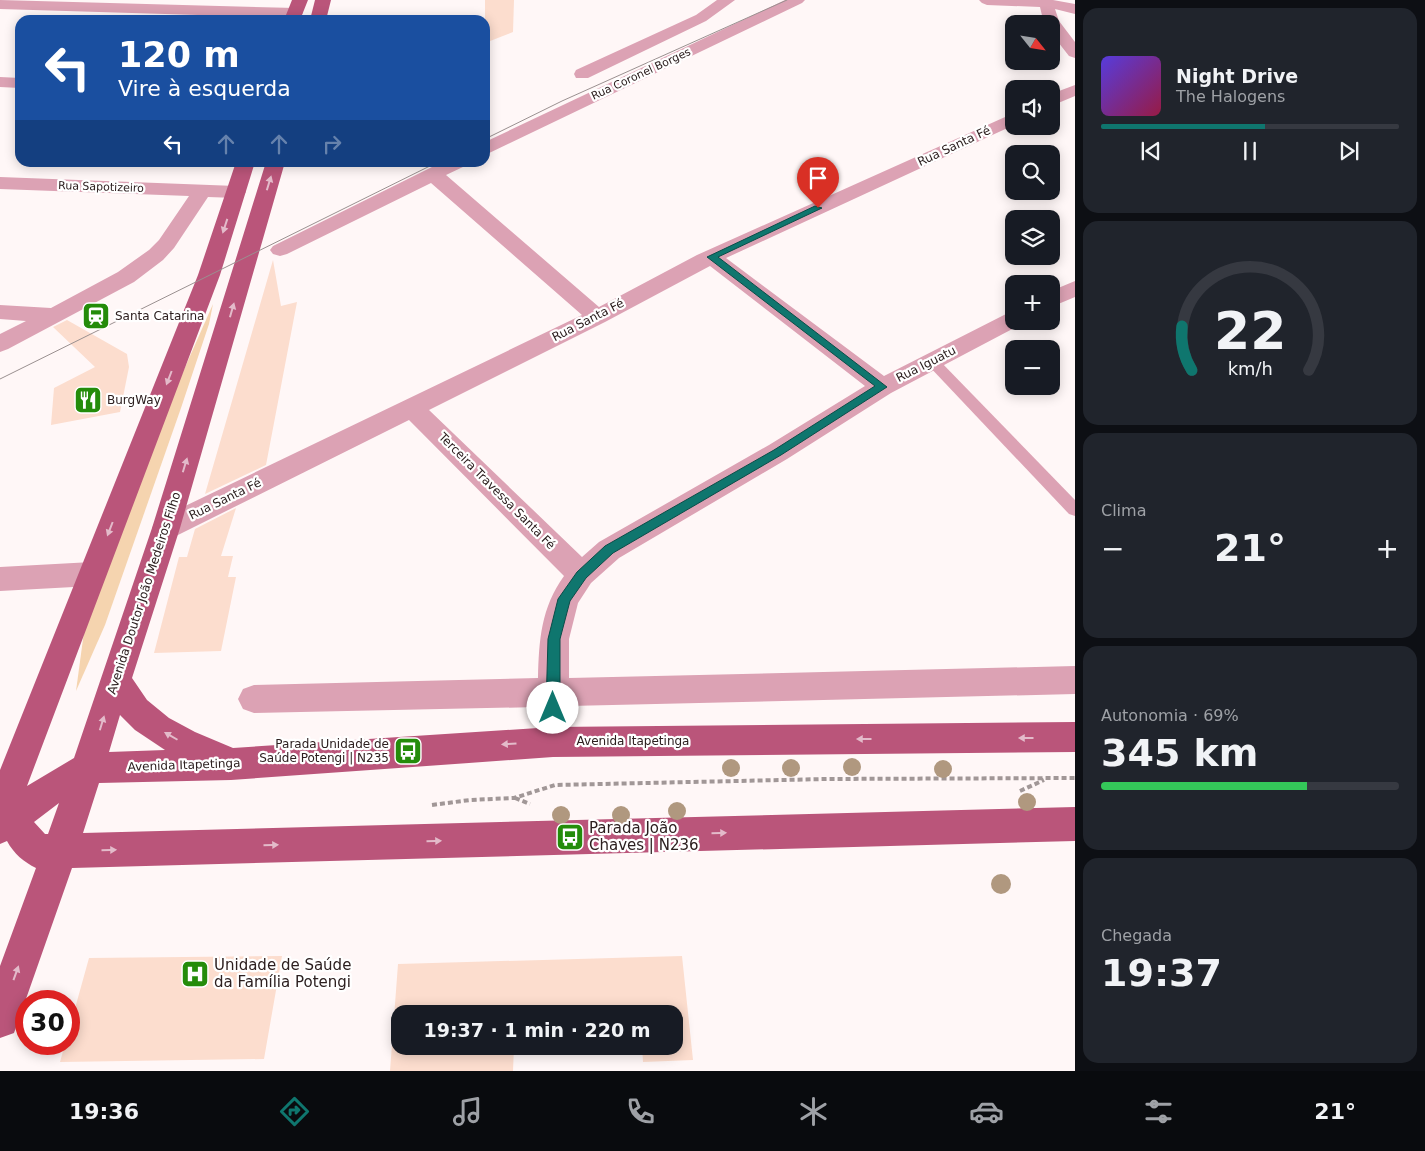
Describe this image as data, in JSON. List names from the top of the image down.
{
  "streets": {
    "main road": ["Avenida Doutor João Medeiros Filho", "Avenida Itapetinga"],
    "street": [
      "Rua Coronel Borges",
      "Rua Santa Fé",
      "Rua Sapotizeiro",
      "Rua Iguatu",
      "Terceira Travessa Santa Fé"
    ]
  },
  "crossings": [
    ["Rua Santa Fé", "Terceira Travessa Santa Fé"],
    ["Rua Santa Fé", "Avenida Doutor João Medeiros Filho"],
    ["Rua Iguatu", "Terceira Travessa Santa Fé"],
    ["Rua Iguatu", "Avenida Itapetinga"],
    ["Avenida Doutor João Medeiros Filho", "Avenida Itapetinga"]
  ],
  "places": {
    "station": ["Santa Catarina"],
    "restaurant": ["BurgWay"],
    "bus stop": ["Parada Unidade de Saúde Potengi | N235", "Parada João Chaves | N236"],
    "hospital": ["Unidade de Saúde da Família Potengi"]
  },
  "north": "bottom right",
  "page": {
    "map_buttons": ["+", "−"],
    "turn": ["120 m", "Vire à esquerda"],
    "song": ["Night Drive", "The Halogens"],
    "tile": [
      "Clima",
      ["Autonomia · 69%", "345 km"],
      ["Chegada", "19:37"]
    ],
    "heat": ["−", "21°", "+"],
    "limit": "30",
    "trip": "19:37 · 1 min · 220 m",
    "tabs": ["19:36", "21°"],
    "gauge": ["22", "km/h"]
  }
}
